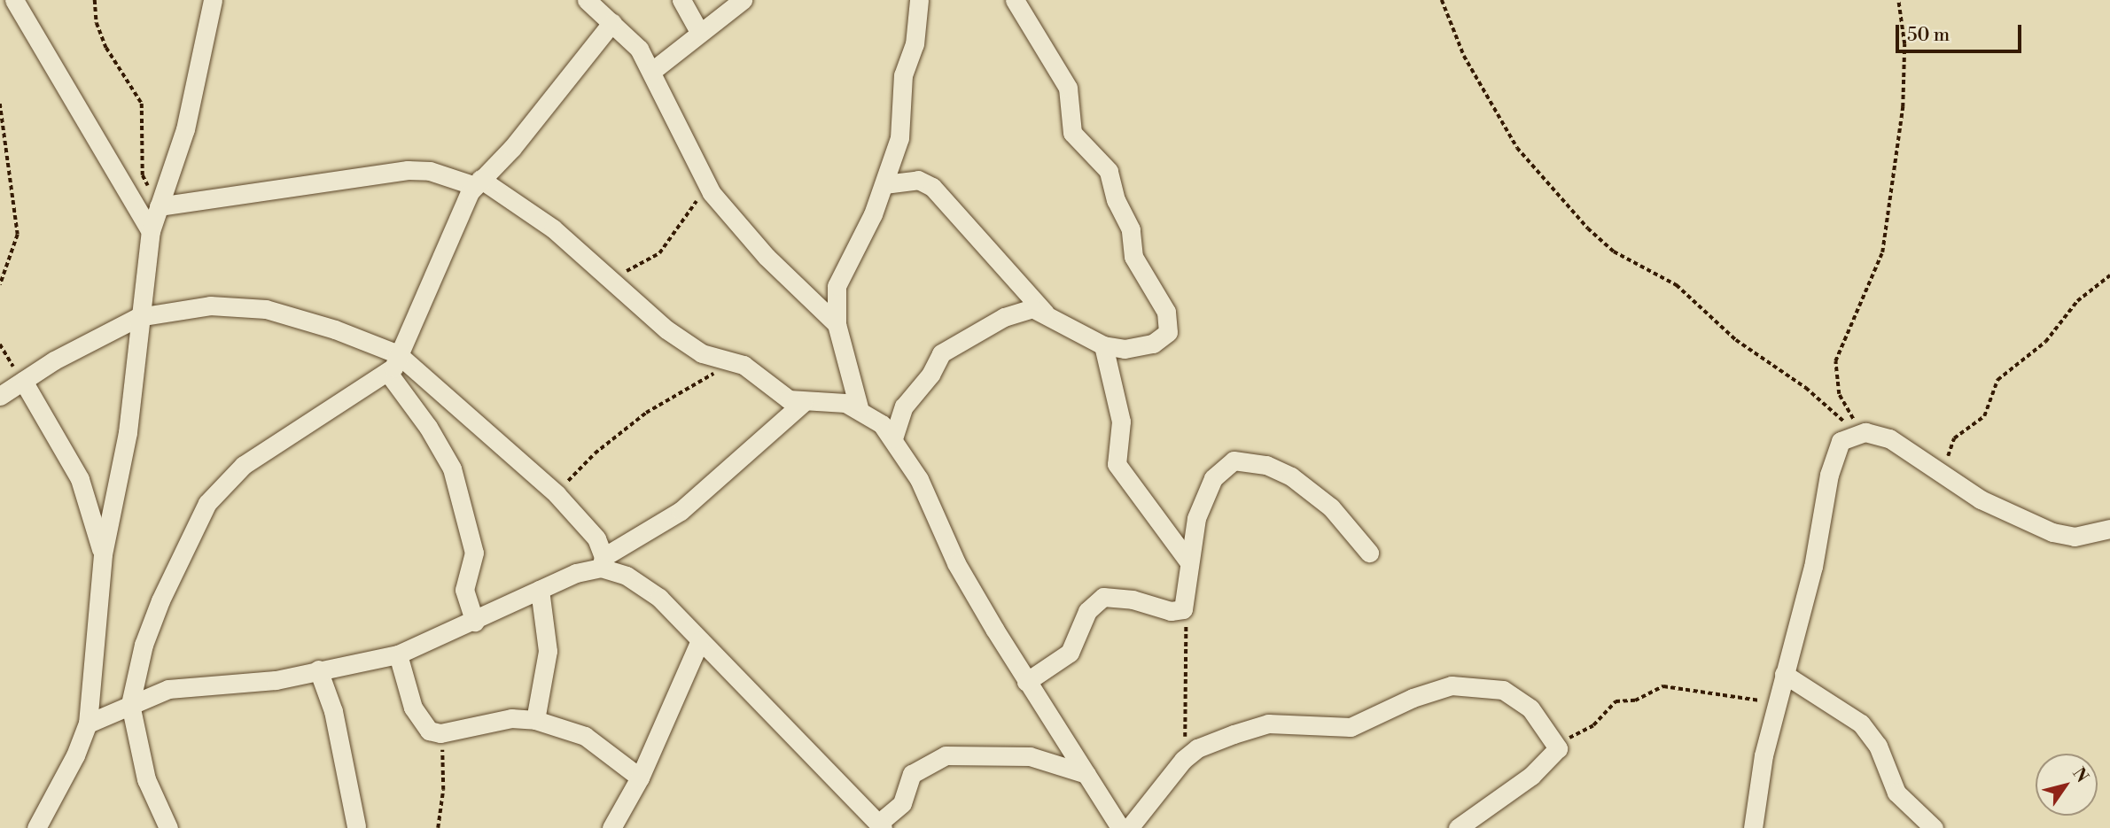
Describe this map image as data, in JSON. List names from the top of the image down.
{
  "scale_bar": "50 m",
  "north": "top right"
}
